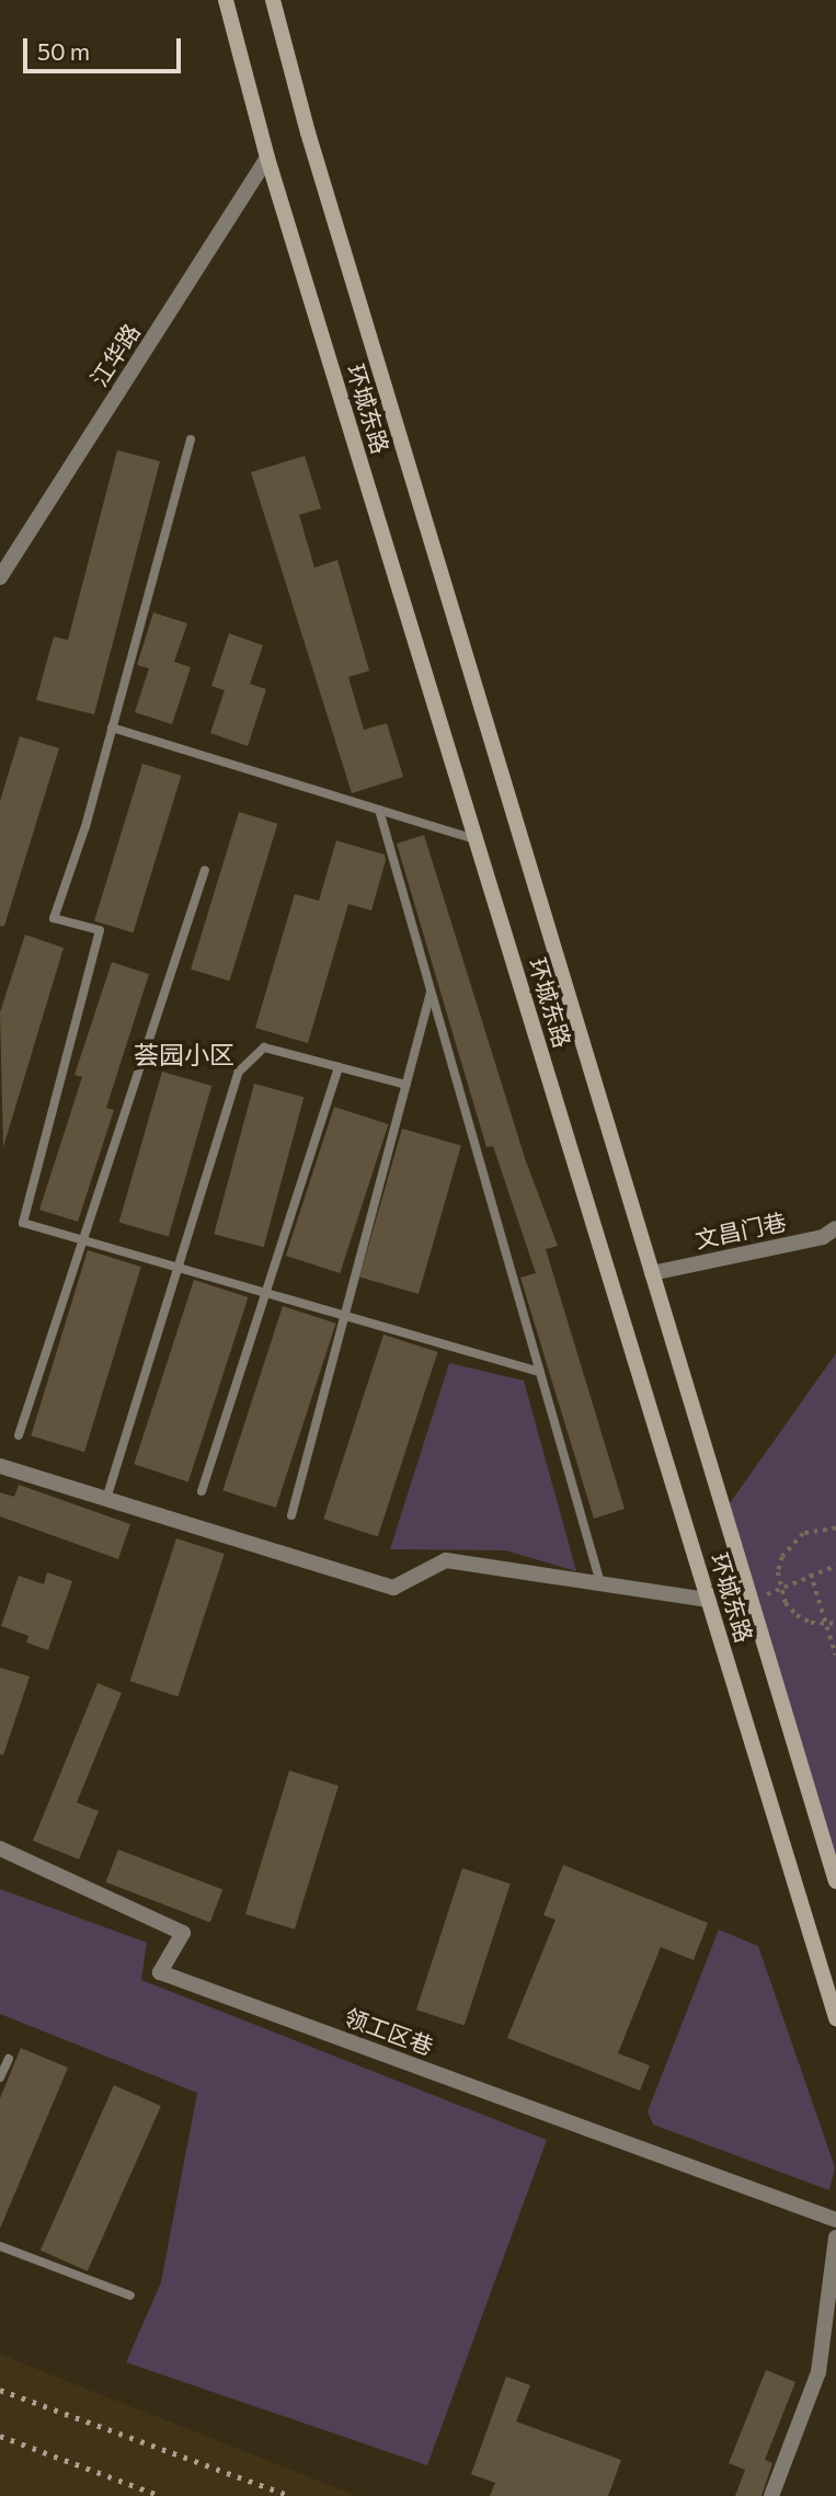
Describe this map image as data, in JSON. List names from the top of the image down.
{
  "streets": {
    "main road": ["环城东路"],
    "street": ["江华路", "文昌门巷", "领工区巷"]
  },
  "crossings": [
    ["江华路", "环城东路"],
    ["环城东路", "文昌门巷"]
  ],
  "districts": ["荟园小区"],
  "scale_bar": "50 m"
}
